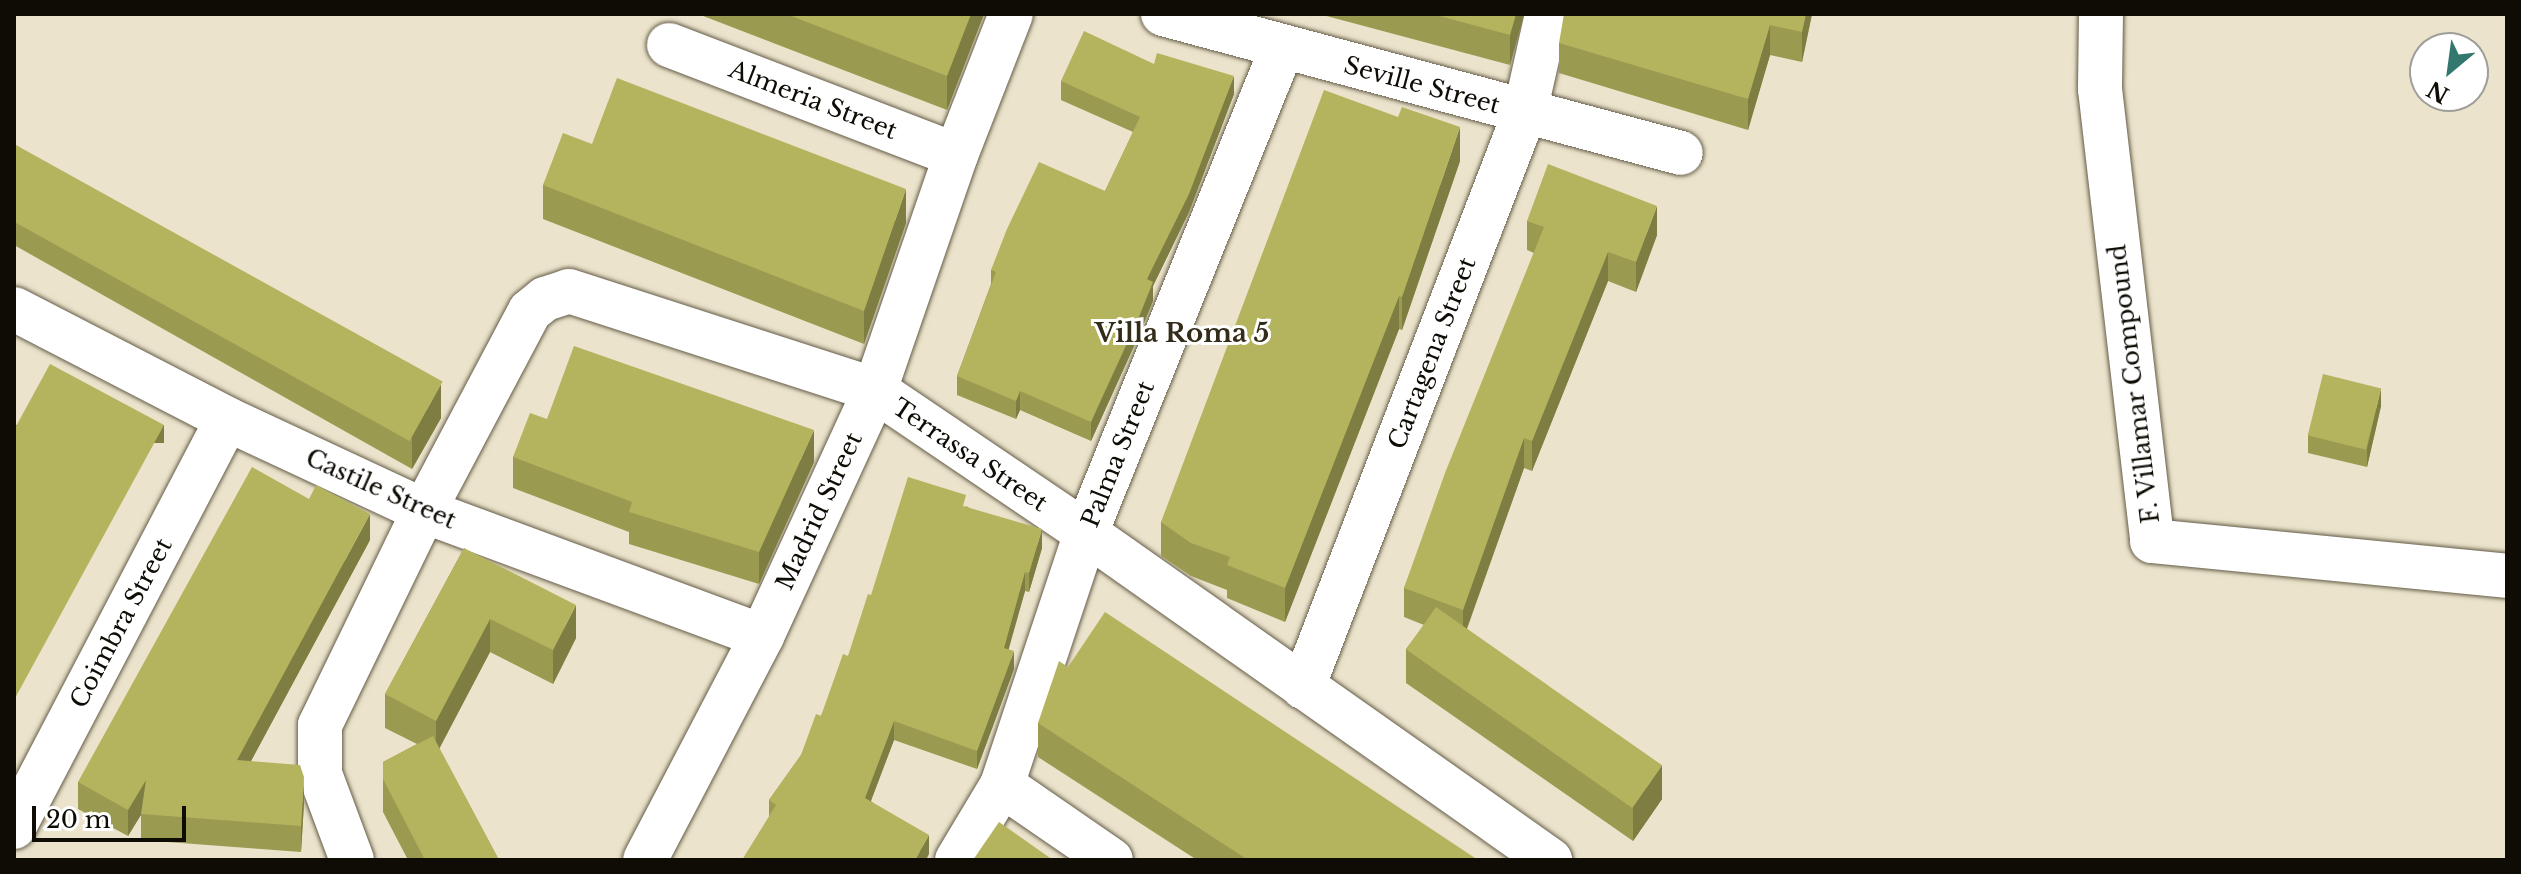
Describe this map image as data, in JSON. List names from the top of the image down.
{
  "streets": {
    "street": [
      "Seville Street",
      "Almeria Street",
      "Cartagena Street",
      "F. Villamar Compound",
      "Palma Street",
      "Terrassa Street",
      "Castile Street",
      "Madrid Street",
      "Coimbra Street"
    ]
  },
  "crossings": [
    ["Seville Street", "Cartagena Street"],
    ["Seville Street", "Palma Street"],
    ["Almeria Street", "Madrid Street"],
    ["Cartagena Street", "Terrassa Street"],
    ["Palma Street", "Terrassa Street"],
    ["Terrassa Street", "Castile Street"],
    ["Terrassa Street", "Madrid Street"],
    ["Castile Street", "Madrid Street"],
    ["Castile Street", "Coimbra Street"]
  ],
  "districts": ["Villa Roma 5"],
  "scale_bar": "20 m",
  "north": "bottom left"
}
